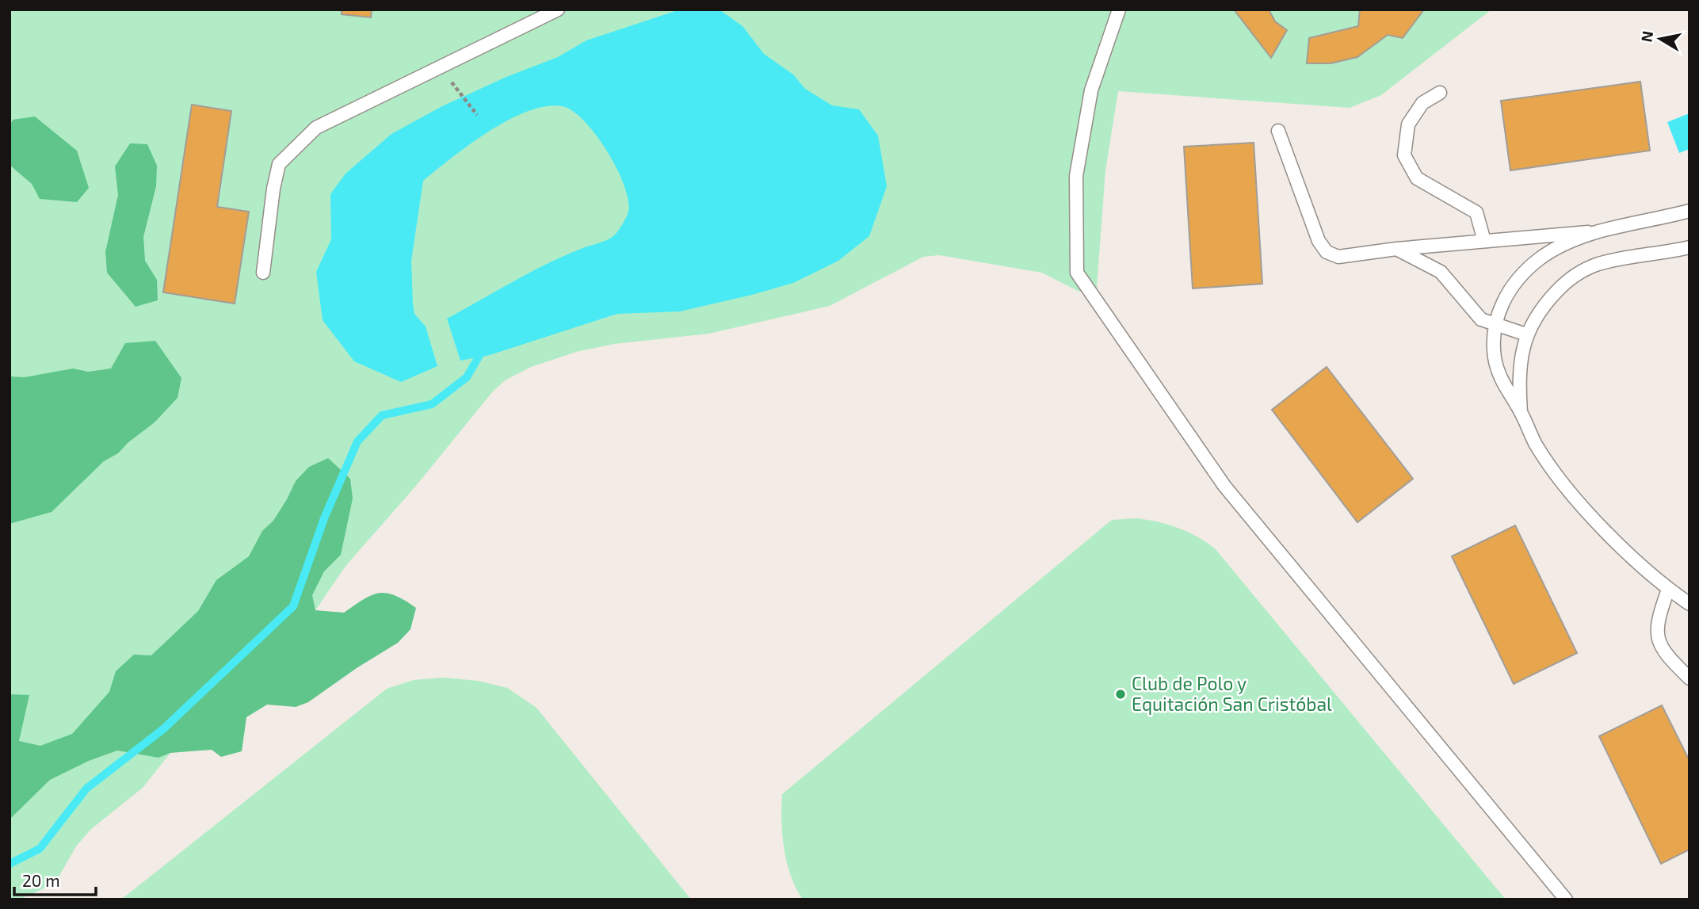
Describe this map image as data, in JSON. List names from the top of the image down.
{
  "places": ["Club de Polo y Equitación San Cristóbal"],
  "scale_bar": "20 m",
  "north": "left"
}
